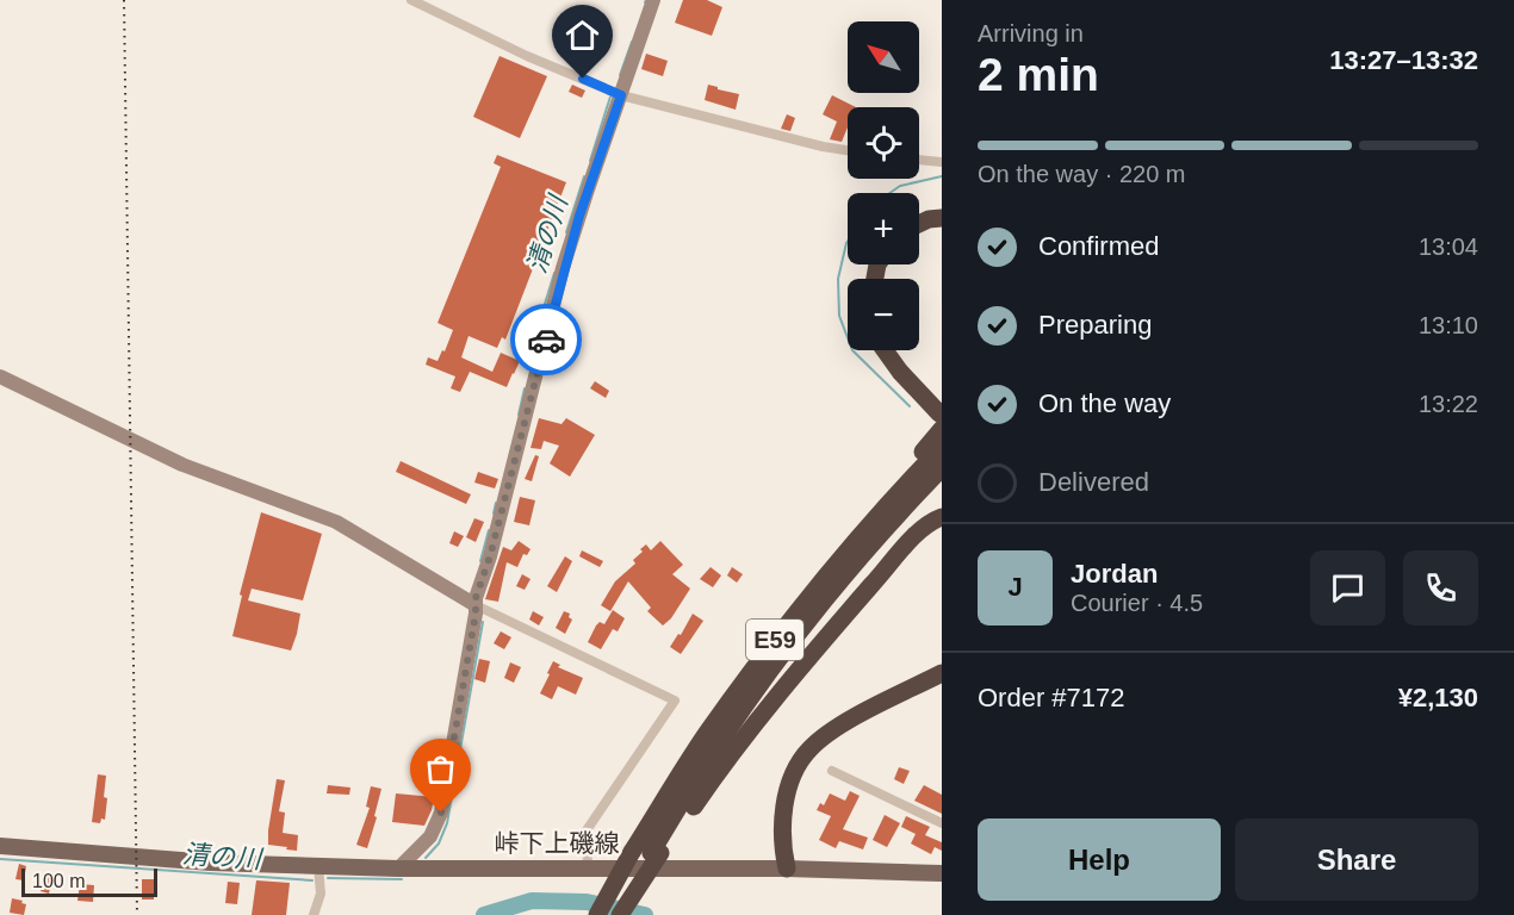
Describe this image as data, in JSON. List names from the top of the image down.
{
  "streets": {
    "highway": ["E59"],
    "main road": ["峠下上磯線"]
  },
  "water": ["清の川"],
  "scale_bar": "100 m",
  "north": "top left",
  "page": {
    "heading": ["2 min", "Arriving in", "13:27–13:32"],
    "panel": [
      "Jordan",
      "Courier · 4.5",
      "Order #7172",
      "¥2,130"
    ],
    "map_buttons": ["+", "−"],
    "bar": "On the way · 220 m",
    "list": [
      ["Confirmed", "13:04"],
      ["Preparing", "13:10"],
      ["On the way", "13:22"],
      "Delivered"
    ],
    "round": "J",
    "buttons": ["Help", "Share"],
    "scale": "100 m"
  }
}
